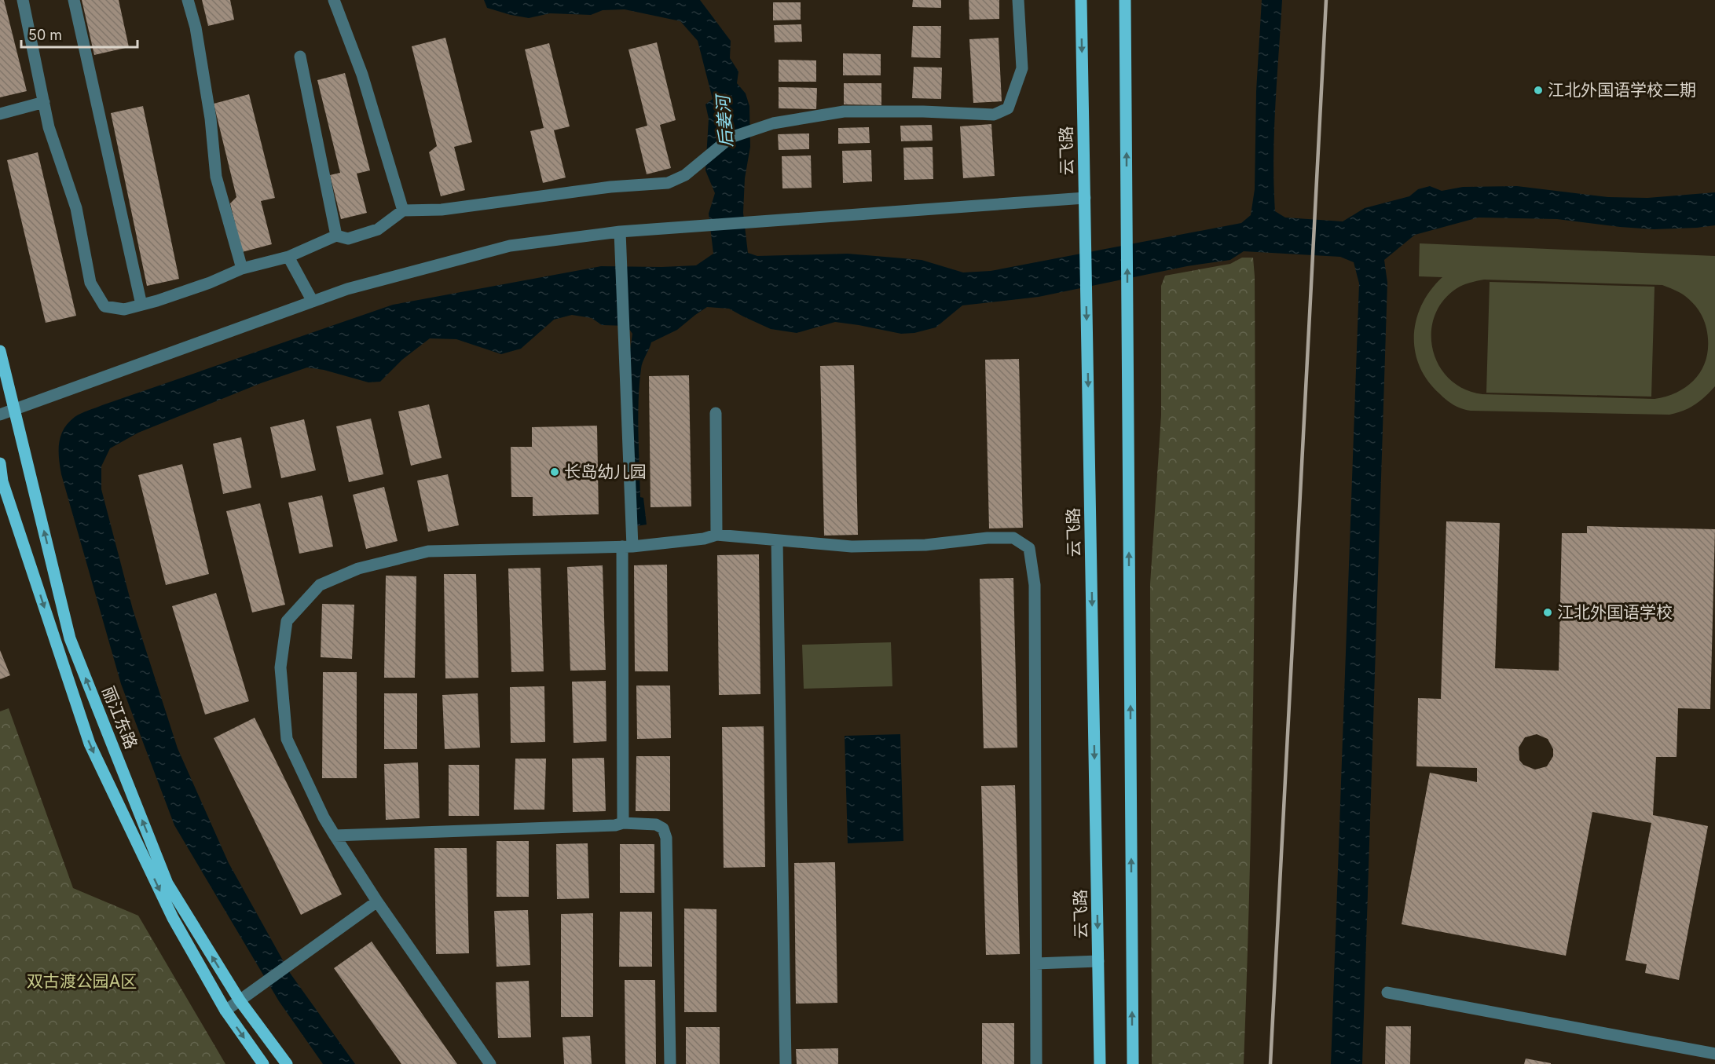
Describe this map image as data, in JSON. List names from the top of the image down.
{
  "streets": {
    "main road": ["云飞路", "丽江东路"]
  },
  "water": ["后姜河"],
  "parks": ["双古渡公园A区"],
  "places": ["江北外国语学校二期", "长岛幼儿园", "江北外国语学校"],
  "scale_bar": "50 m"
}
